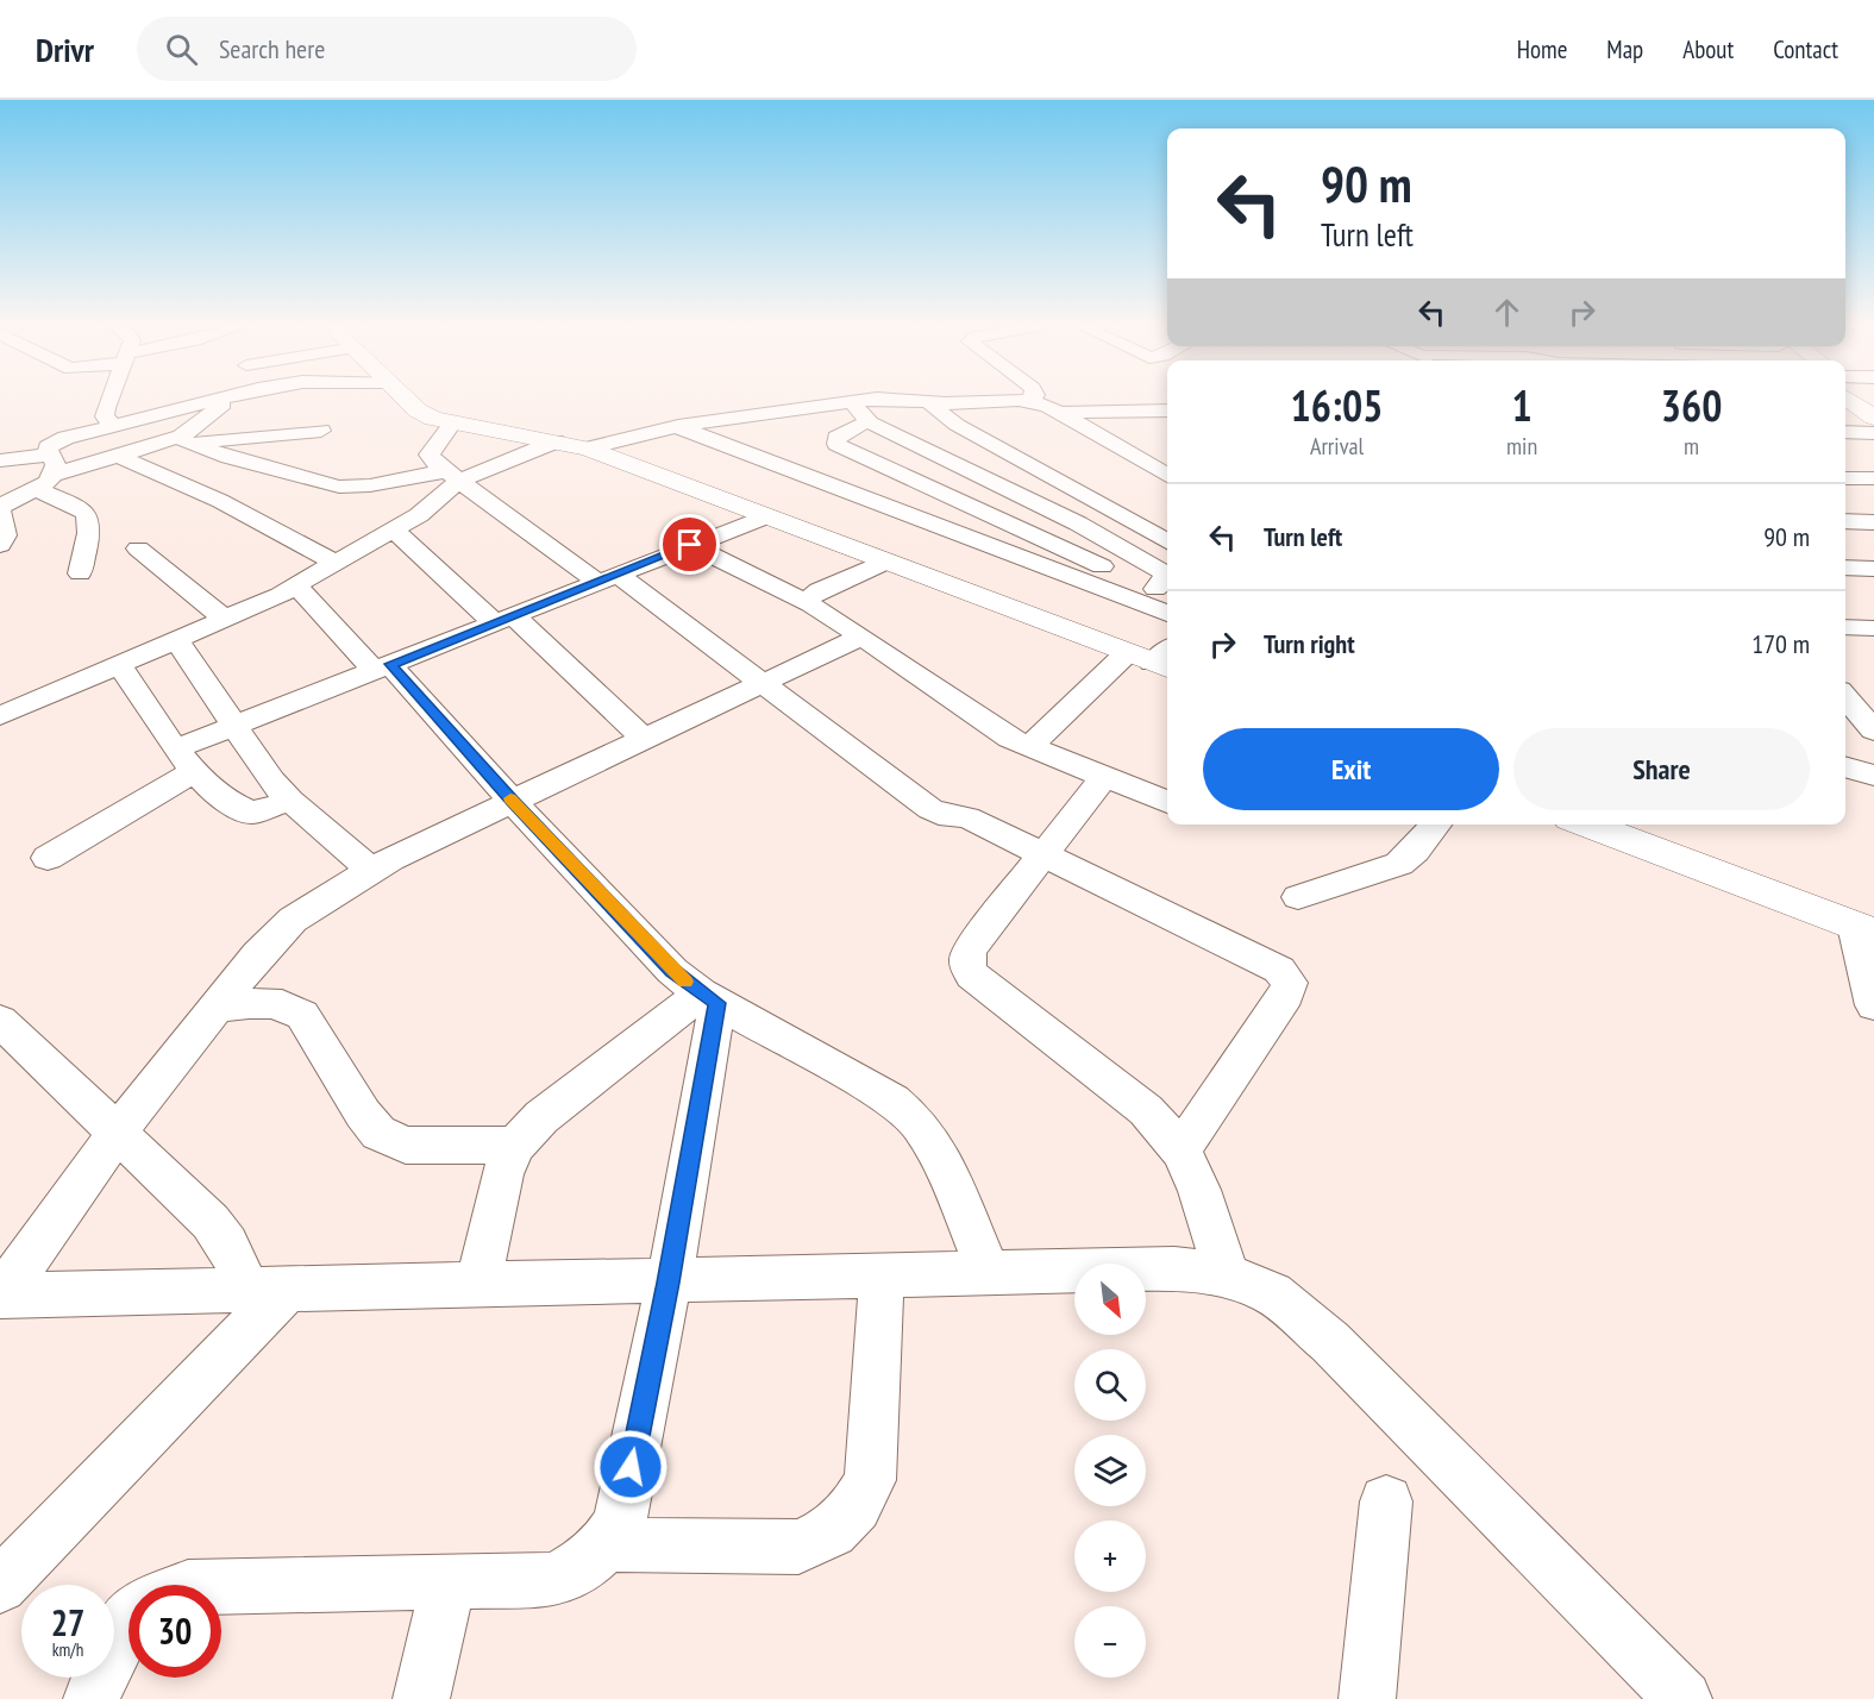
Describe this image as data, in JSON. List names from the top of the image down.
{
  "north": "bottom right",
  "page": {
    "header": "Drivr",
    "search": "Search here",
    "nav": [
      "Home",
      "Map",
      "About",
      "Contact"
    ],
    "turn": ["90 m", "Turn left"],
    "eta": [
      "16:05",
      "Arrival",
      "1",
      "min",
      "360",
      "m"
    ],
    "list": [
      {
        "name": "Turn left",
        "value": "90 m"
      },
      {
        "name": "Turn right",
        "value": "170 m"
      }
    ],
    "buttons": ["Exit", "Share"],
    "map_buttons": ["+", "−"],
    "speed": "27 km/h",
    "limit": "30"
  }
}
